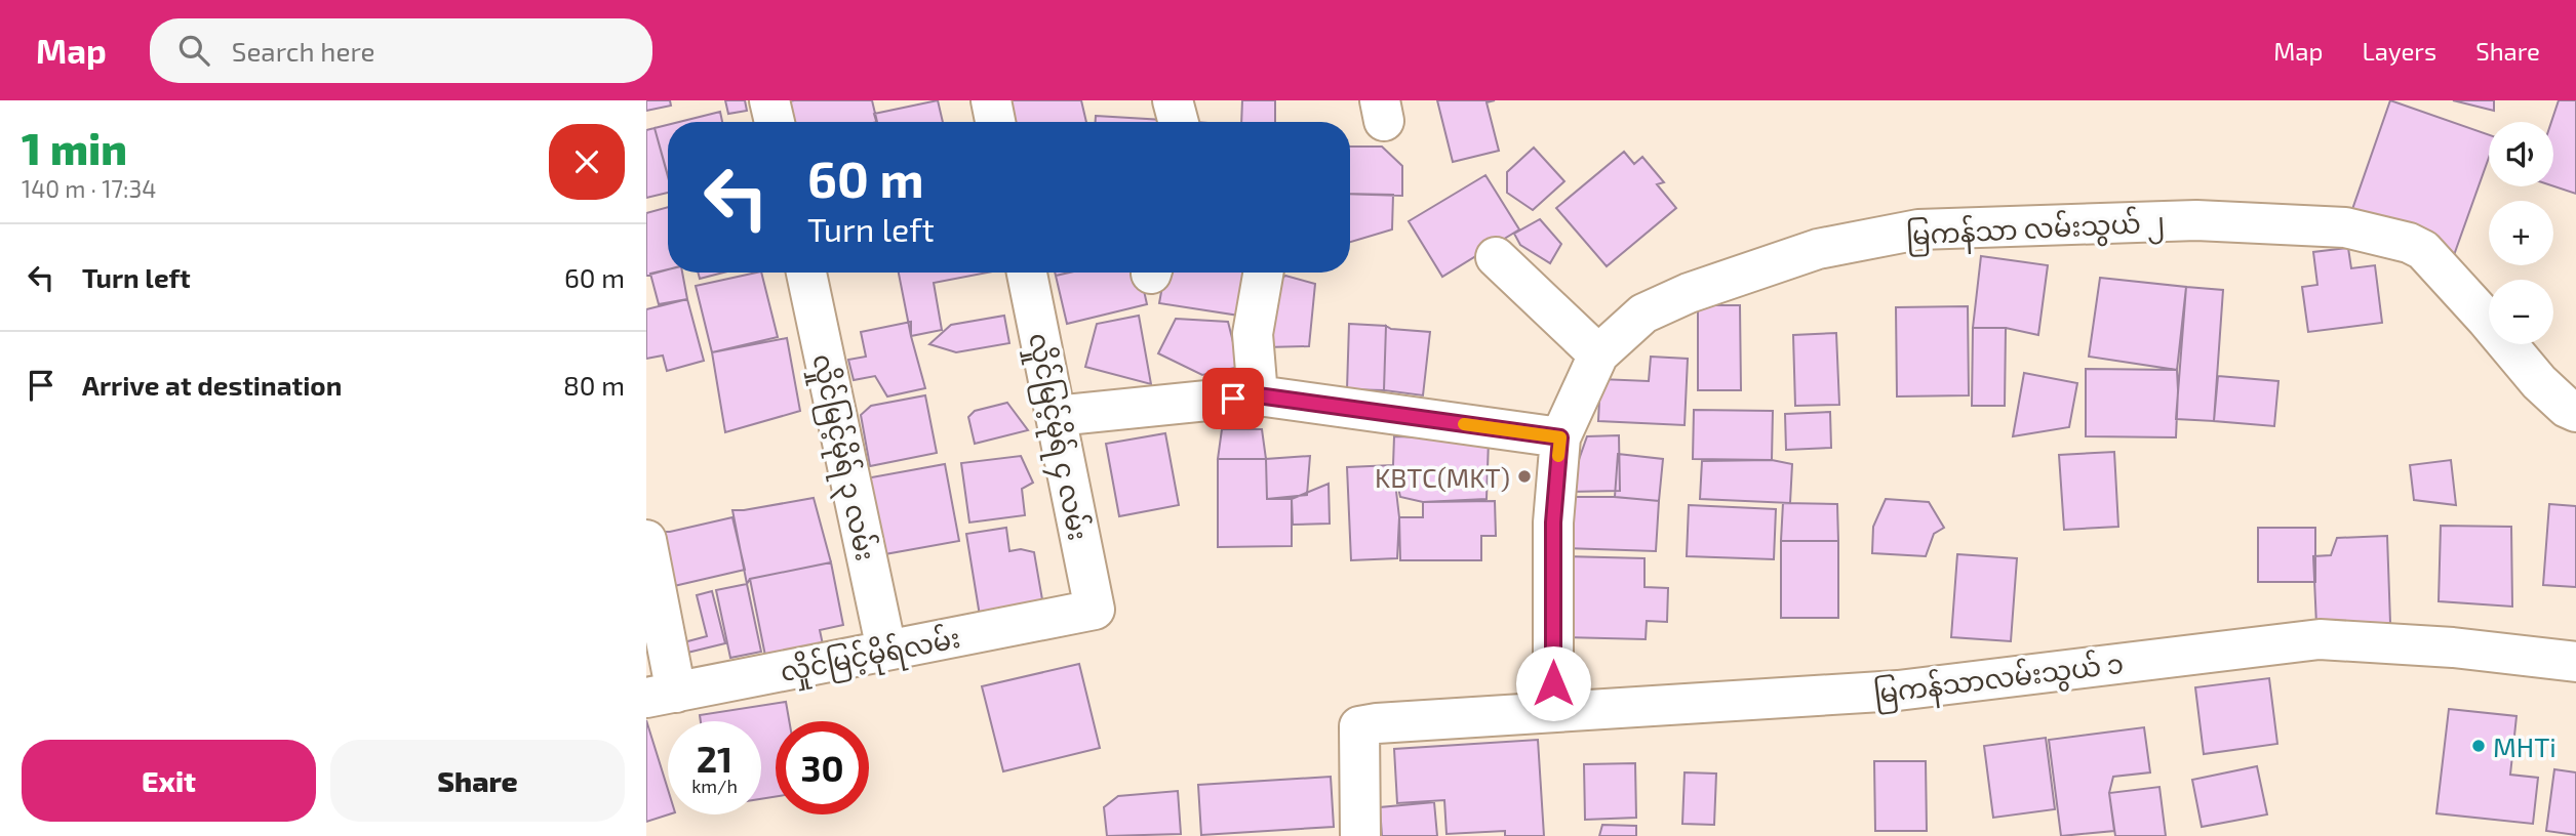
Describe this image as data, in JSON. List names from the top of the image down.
{
  "streets": {
    "street": [
      "မြကန်သာ လမ်းသွယ် ၂",
      "လှိုင်မြင့်မိုရ် ၄ လမ်း",
      "လှိုင်မြင့်မိုရ် ၃ လမ်း",
      "လှိုင်မြင့်မိုရ်လမ်း",
      "မြကန်သာလမ်းသွယ် ၁"
    ]
  },
  "crossings": [
    ["မြကန်သာ လမ်းသွယ် ၂", "မြကန်သာလမ်းသွယ် ၁"],
    ["လှိုင်မြင့်မိုရ် ၄ လမ်း", "လှိုင်မြင့်မိုရ်လမ်း"],
    ["လှိုင်မြင့်မိုရ် ၃ လမ်း", "လှိုင်မြင့်မိုရ်လမ်း"]
  ],
  "places": ["KBTC(MKT)", "MHTi"],
  "page": {
    "header": "Map",
    "search": "Search here",
    "nav": ["Map", "Layers", "Share"],
    "heading": ["1 min", "140 m · 17:34"],
    "map_buttons": ["+", "−"],
    "turn": ["60 m", "Turn left"],
    "list": [
      {
        "name": "Turn left",
        "value": "60 m"
      },
      {
        "name": "Arrive at destination",
        "value": "80 m"
      }
    ],
    "speed": "21 km/h",
    "limit": "30",
    "buttons": ["Exit", "Share"]
  }
}
